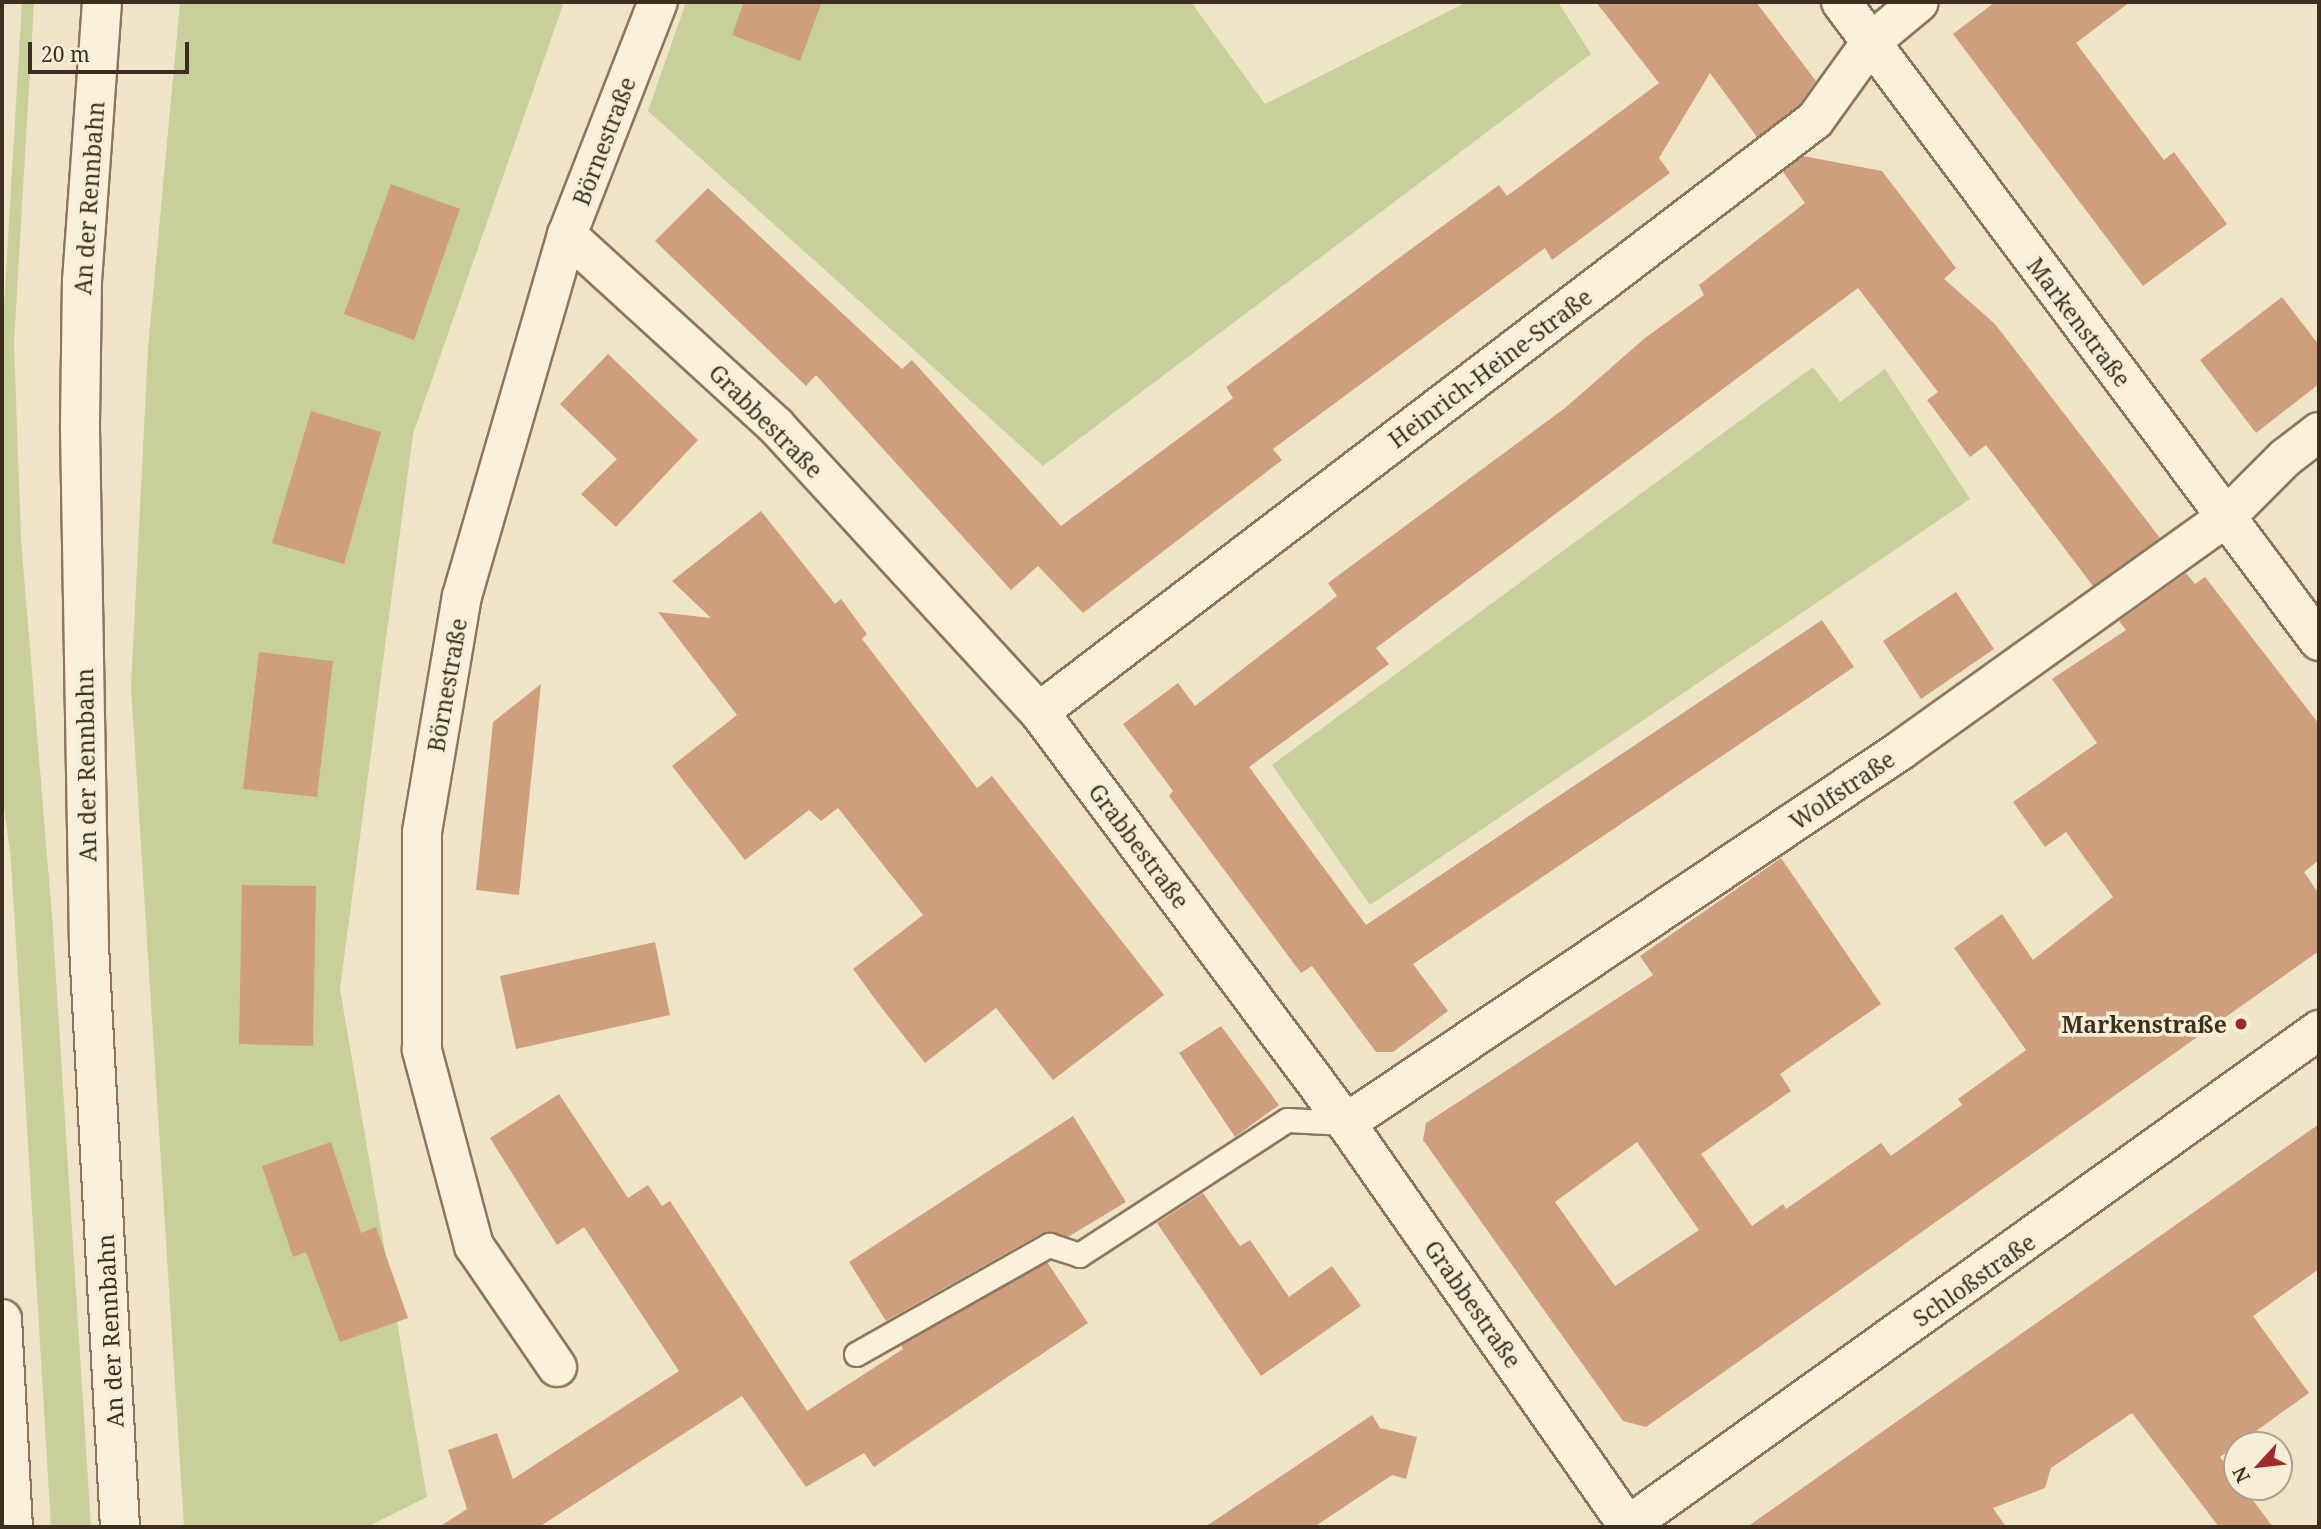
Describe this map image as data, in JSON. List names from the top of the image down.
{
  "streets": {
    "street": [
      "Börnestraße",
      "An der Rennbahn",
      "Markenstraße",
      "Heinrich-Heine-Straße",
      "Grabbestraße",
      "Wolfstraße",
      "Schloßstraße"
    ]
  },
  "crossings": [
    ["Börnestraße", "Grabbestraße"],
    ["Markenstraße", "Heinrich-Heine-Straße"],
    ["Markenstraße", "Wolfstraße"],
    ["Heinrich-Heine-Straße", "Grabbestraße"],
    ["Grabbestraße", "Wolfstraße"],
    ["Grabbestraße", "Schloßstraße"]
  ],
  "places": ["Markenstraße"],
  "scale_bar": "20 m",
  "north": "bottom left"
}
